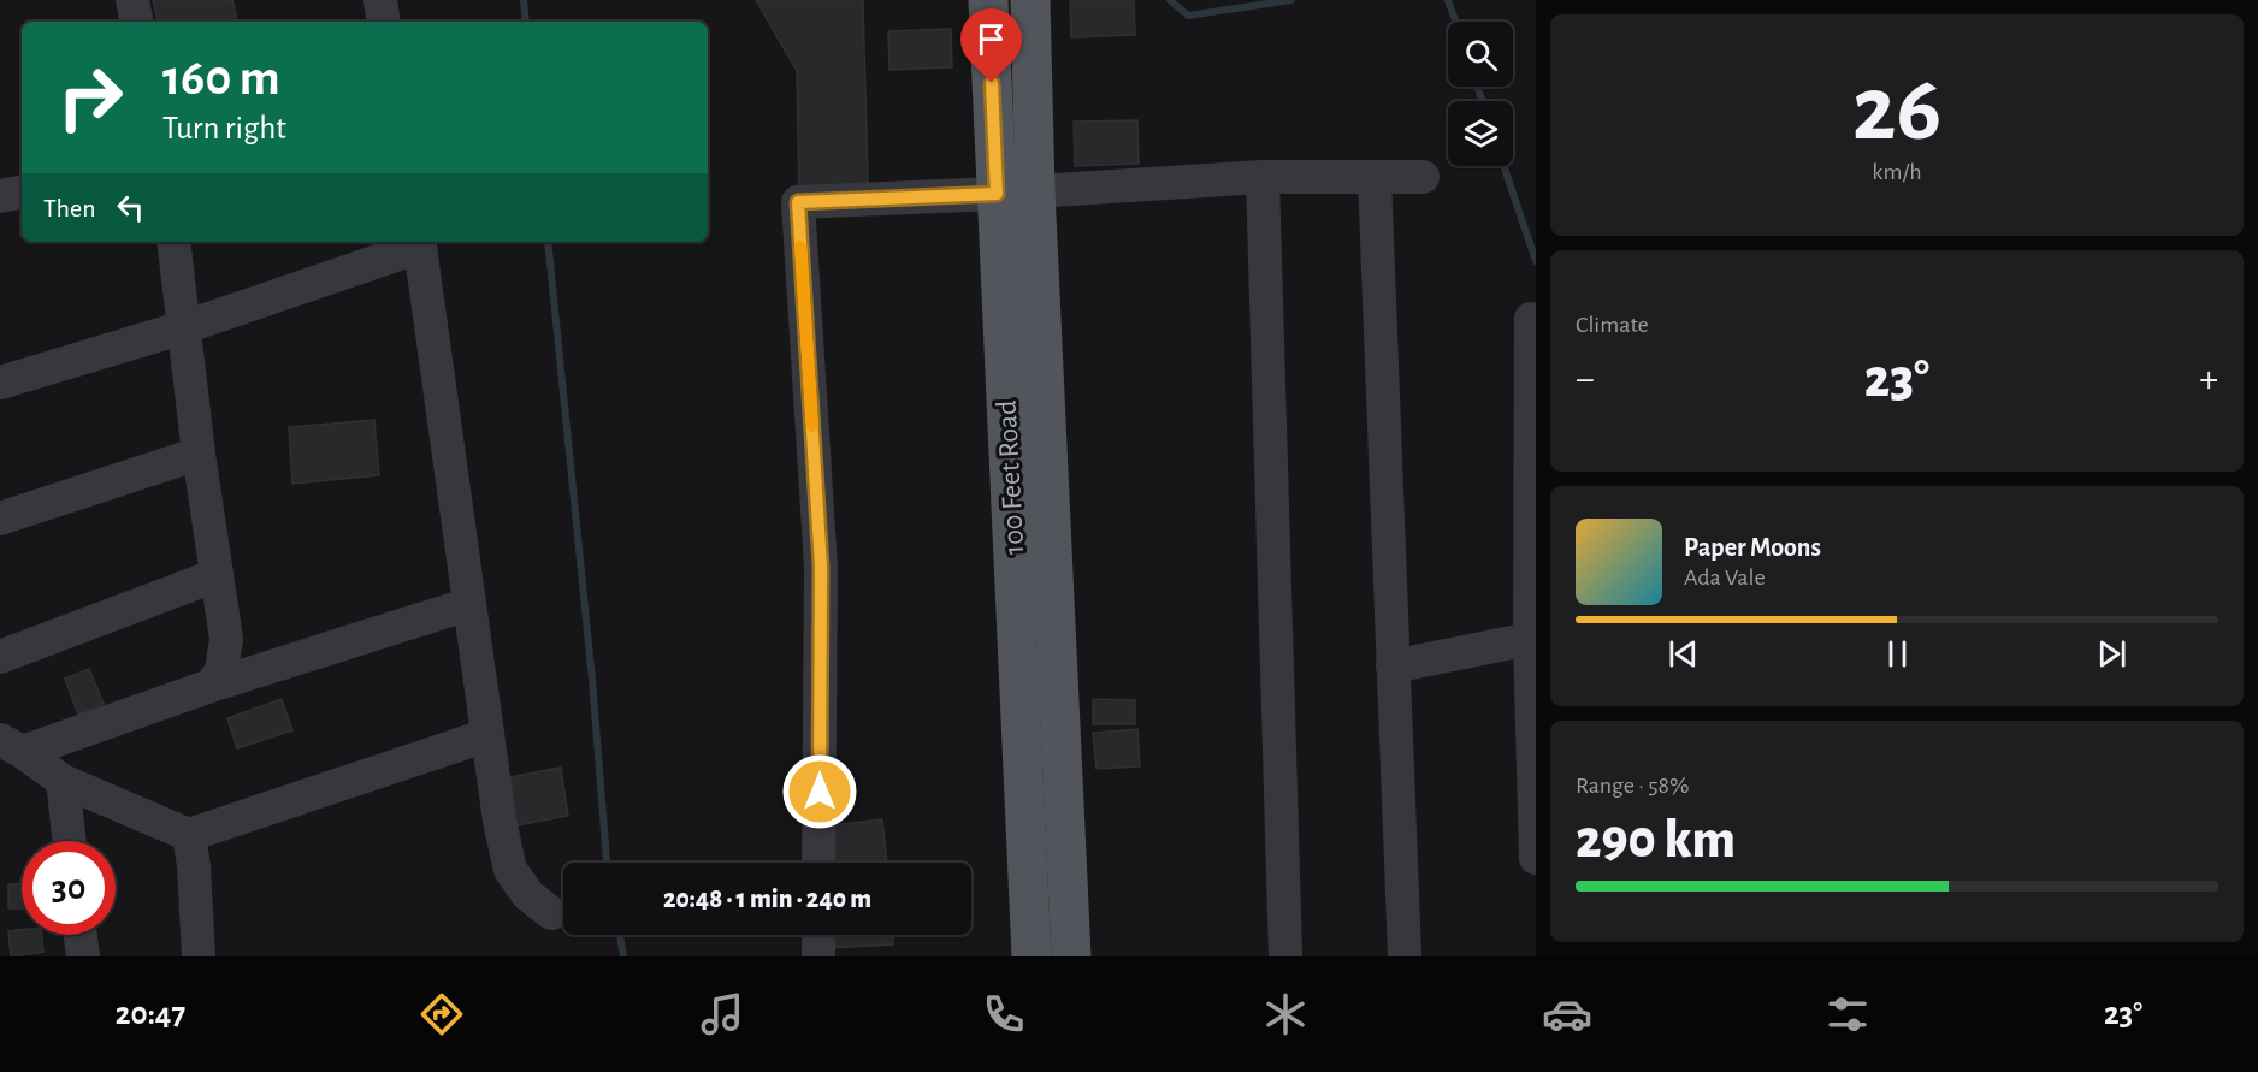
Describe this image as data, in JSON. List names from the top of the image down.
{
  "streets": {
    "main road": ["100 Feet Road"]
  },
  "page": {
    "tile": [
      ["26", "km/h"],
      "Climate",
      ["Range · 58%", "290 km"]
    ],
    "turn": ["160 m", "Turn right"],
    "then": "Then",
    "heat": ["−", "23°", "+"],
    "song": ["Paper Moons", "Ada Vale"],
    "limit": "30",
    "trip": "20:48 · 1 min · 240 m",
    "tabs": ["20:47", "23°"]
  }
}
